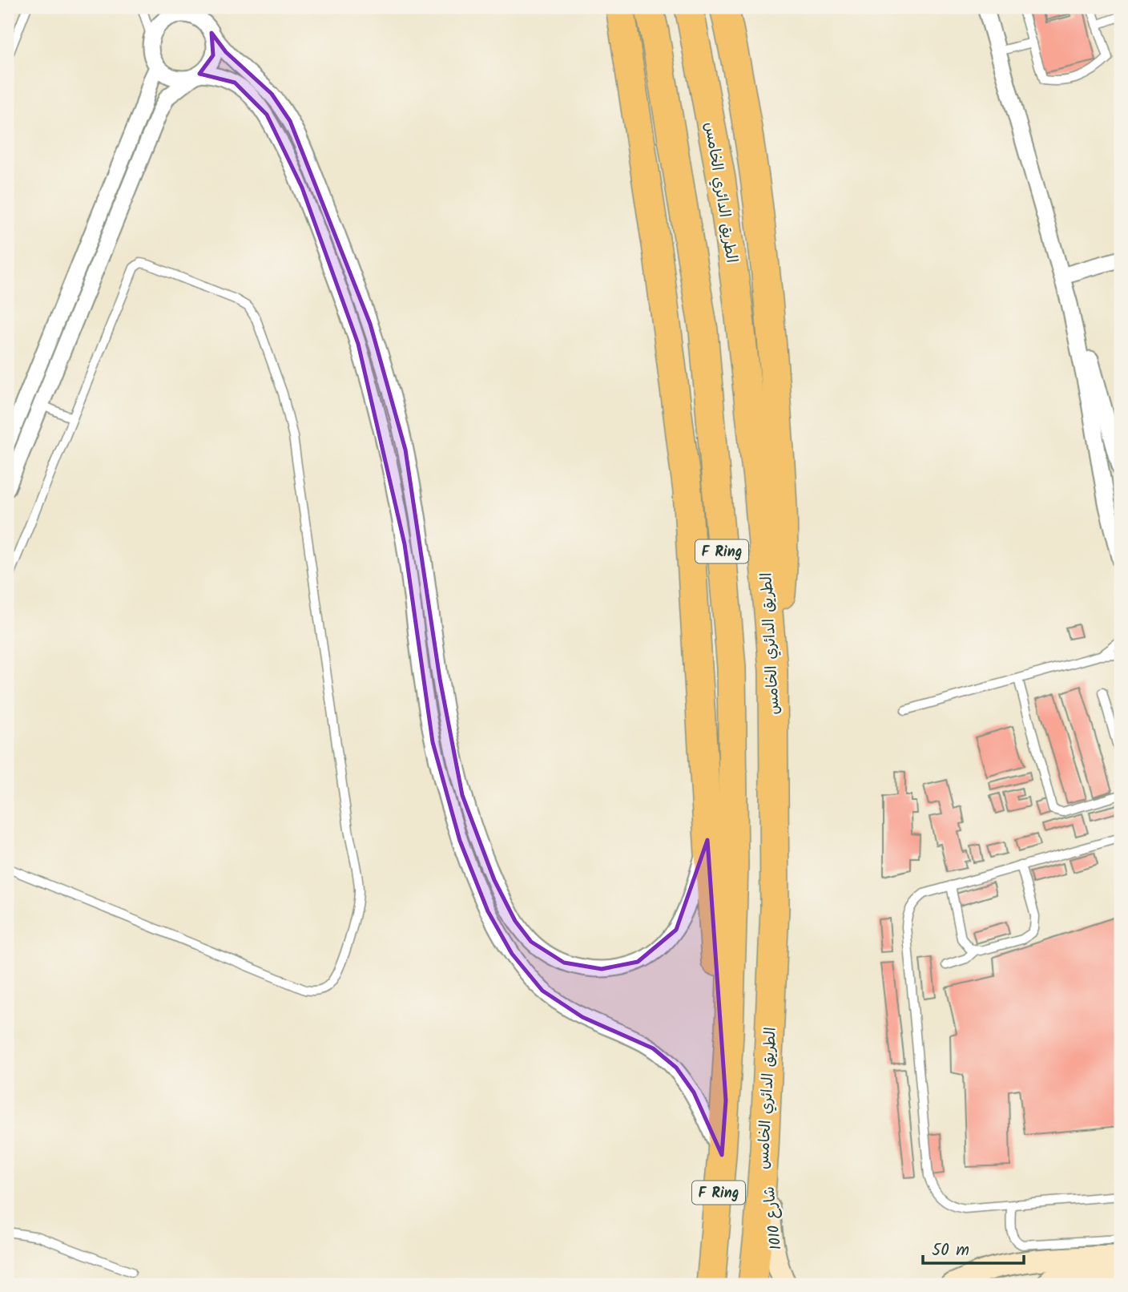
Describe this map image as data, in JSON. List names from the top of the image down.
{
  "streets": {
    "highway": ["الطريق الدائري الخامس", "F Ring"],
    "street": ["شارع 1010"]
  },
  "crossings": [
    ["الطريق الدائري الخامس", "شارع 1010"]
  ],
  "scale_bar": "50 m"
}
